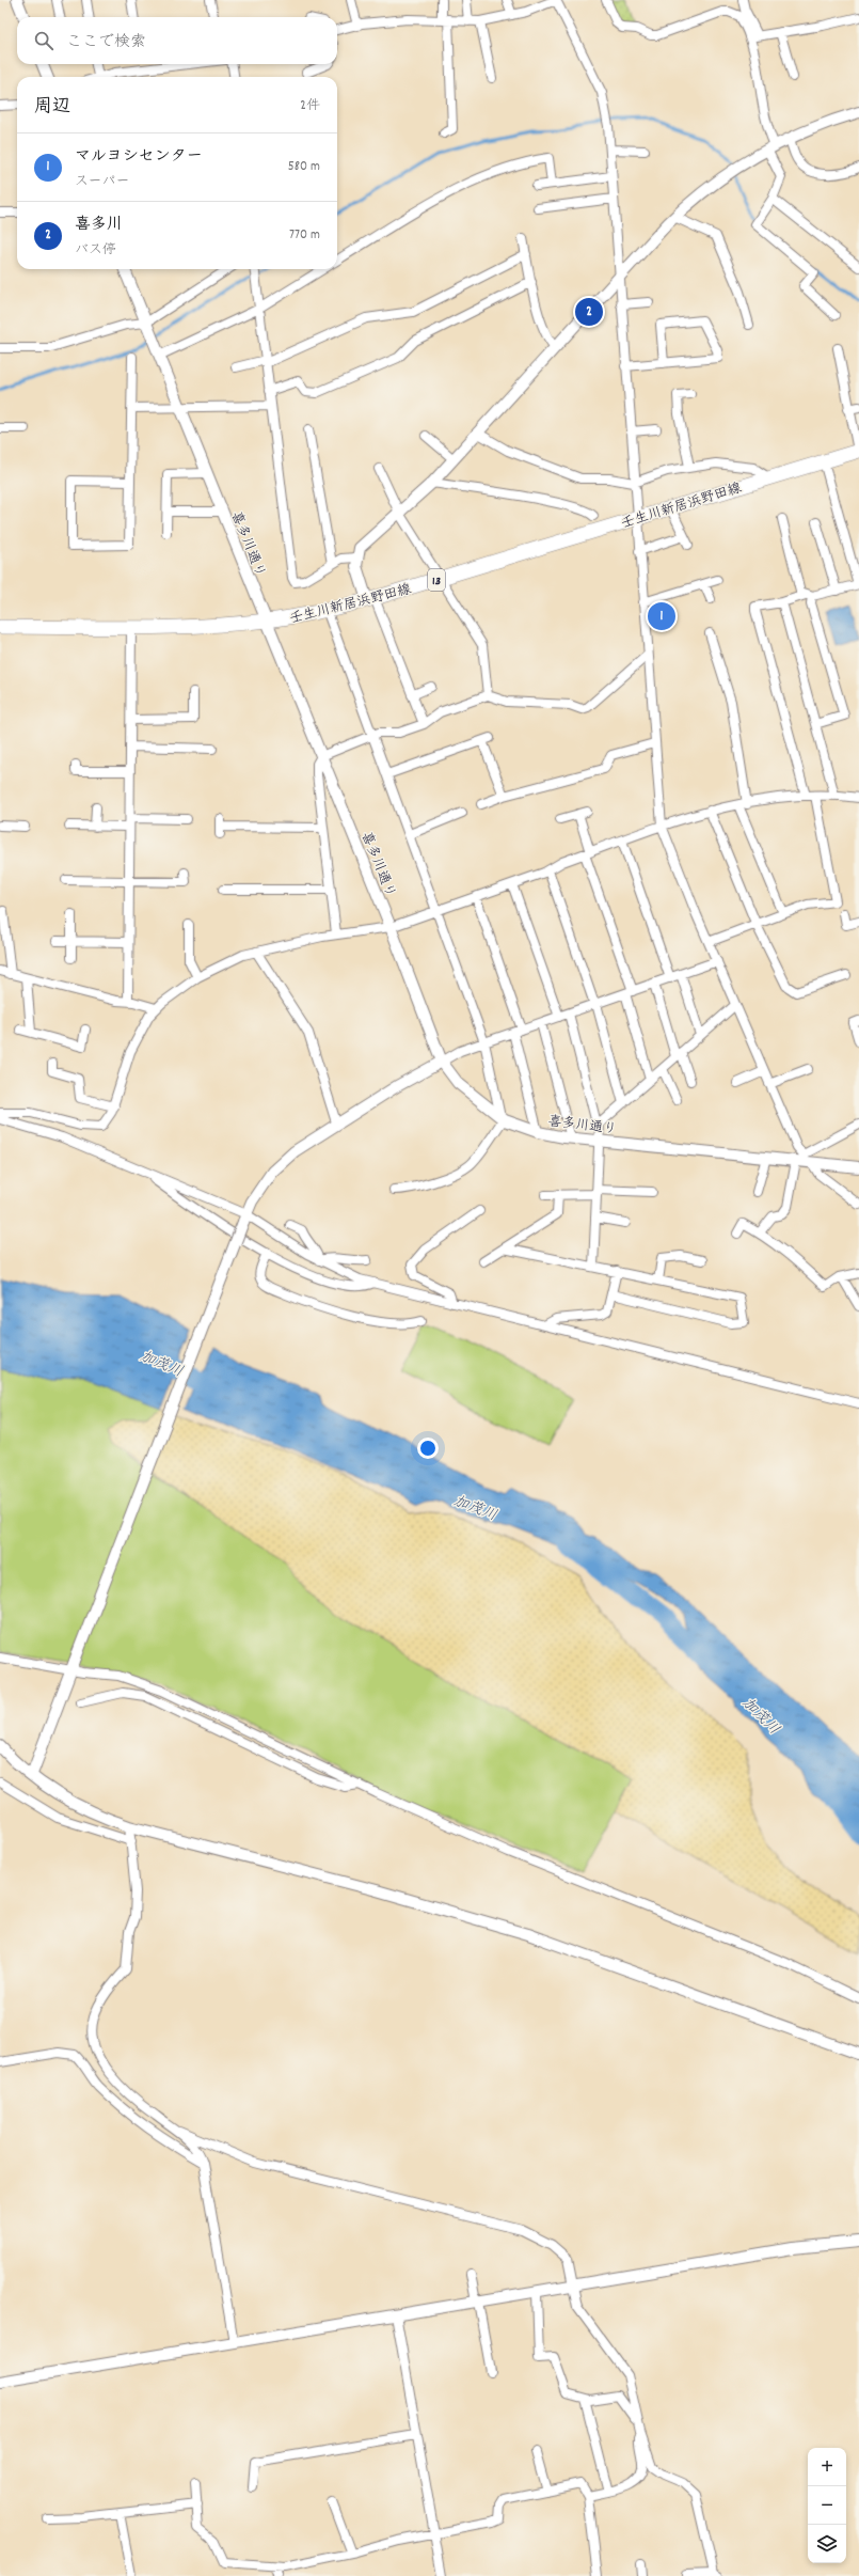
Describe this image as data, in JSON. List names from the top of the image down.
{
  "streets": {
    "main road": ["壬生川新居浜野田線", "13"],
    "street": ["喜多川通り"]
  },
  "crossings": [
    ["壬生川新居浜野田線", "喜多川通り"]
  ],
  "water": ["加茂川"],
  "page": {
    "search": "ここで検索",
    "heading": ["周辺", "2件"],
    "list": [
      {
        "mark": "1",
        "name": "マルヨシセンター",
        "note": "スーパー",
        "value": "580 m"
      },
      {
        "mark": "2",
        "name": "喜多川",
        "note": "バス停",
        "value": "770 m"
      }
    ],
    "pins": ["2", "1"],
    "map_buttons": ["+", "−"]
  }
}
